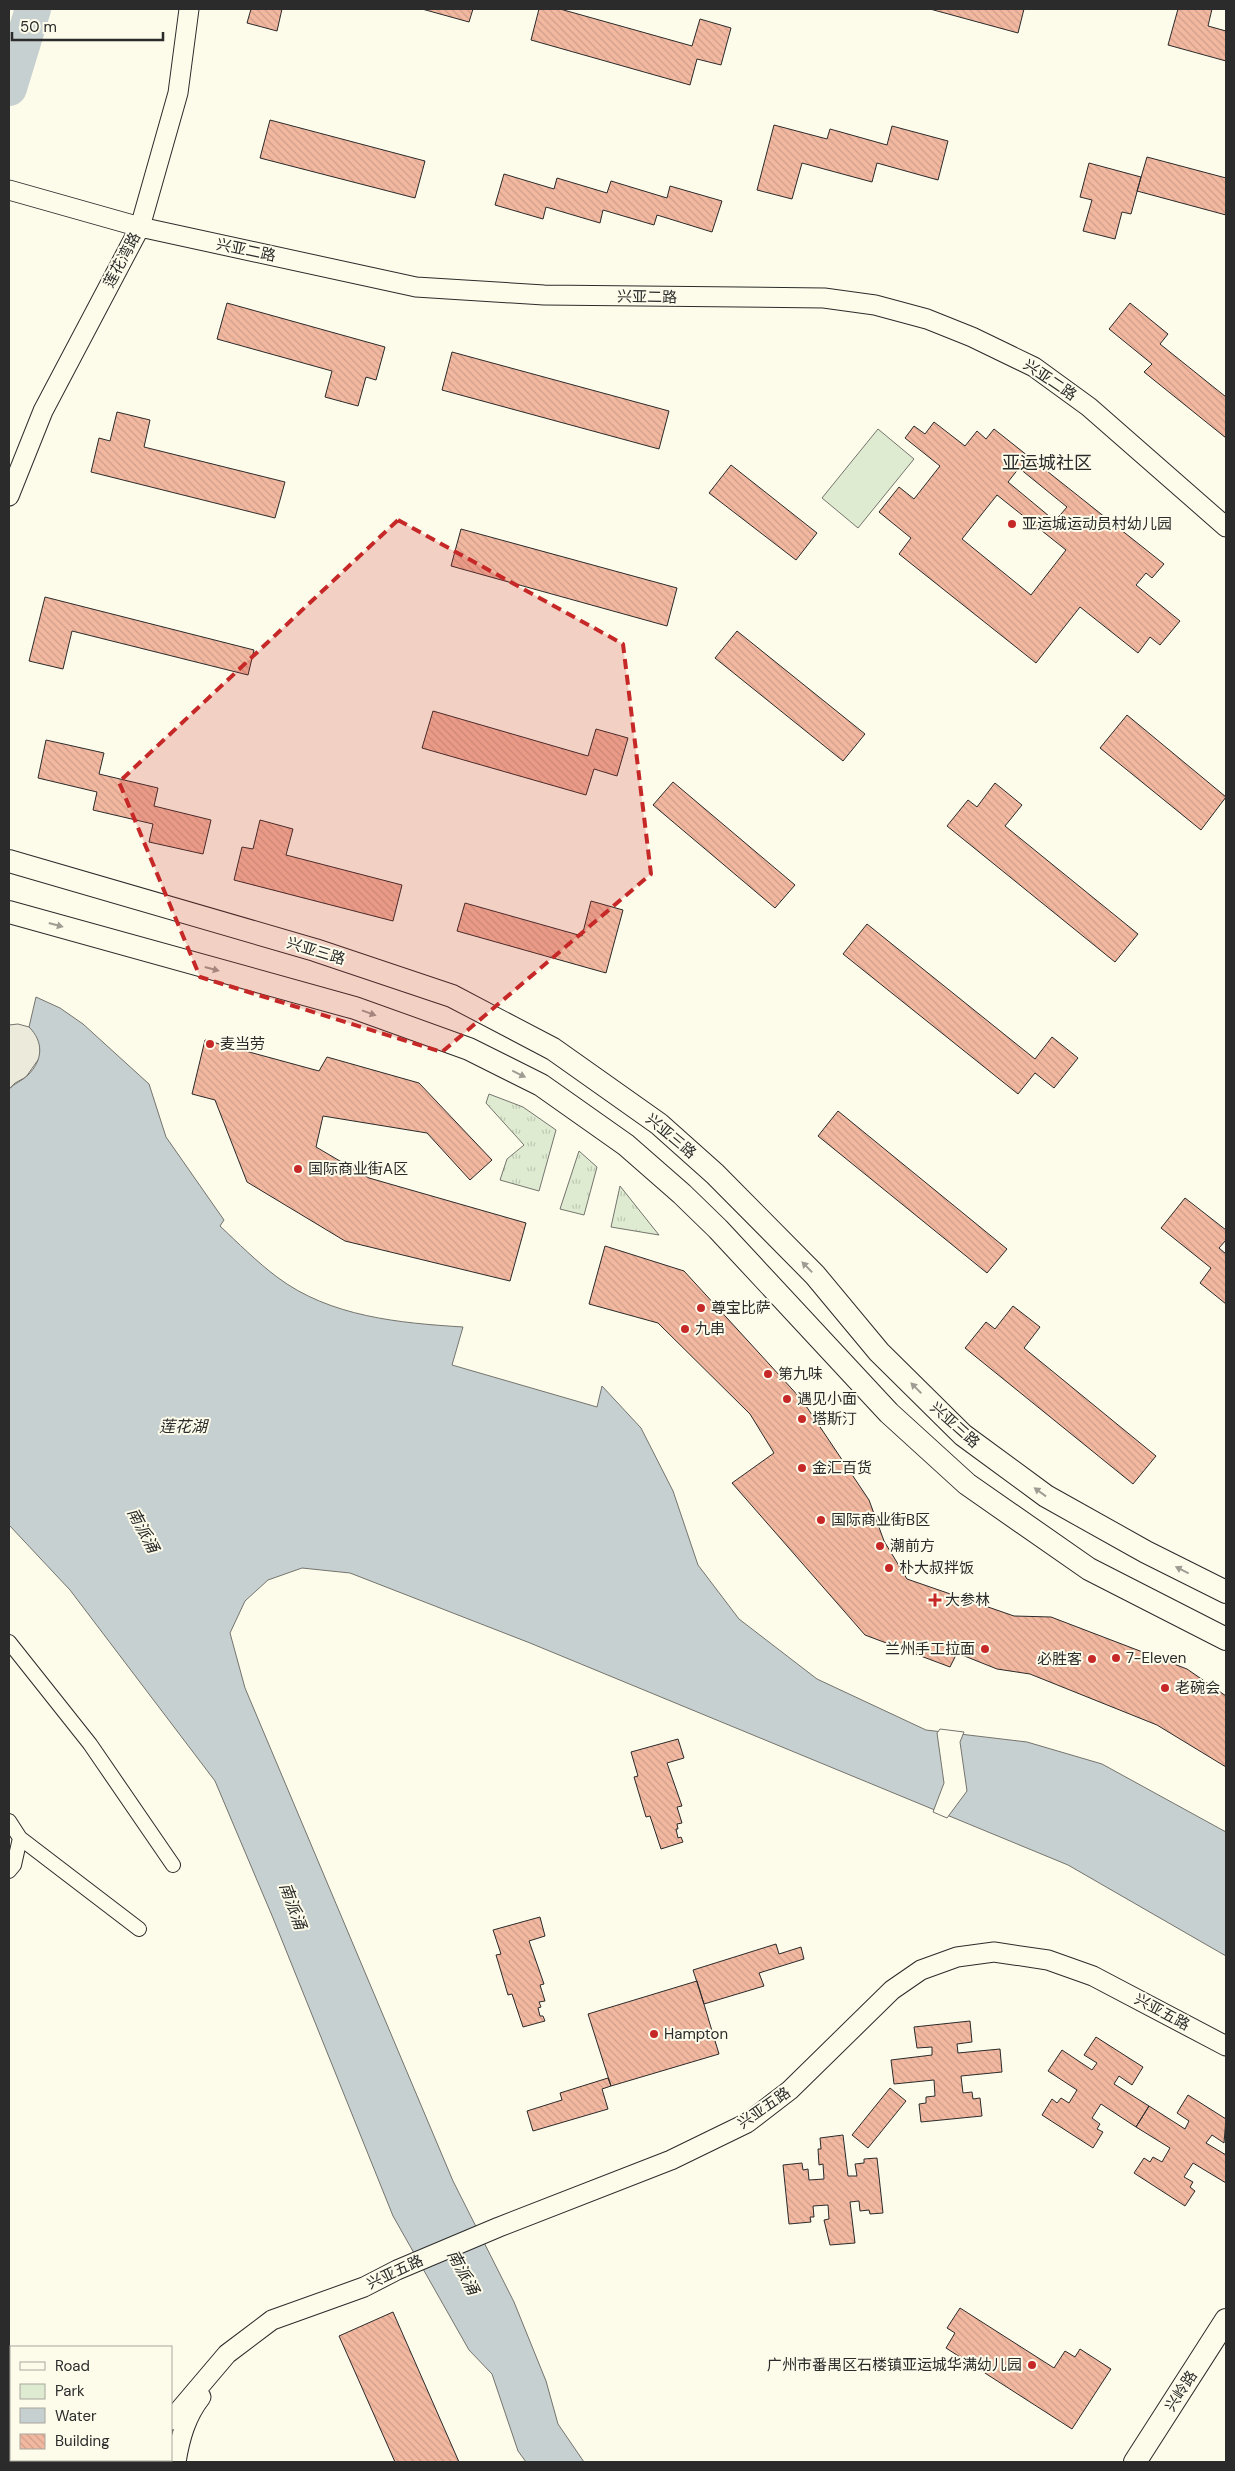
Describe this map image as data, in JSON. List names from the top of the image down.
{
  "streets": {
    "street": [
      "兴亚二路",
      "莲花湾路",
      "兴亚三路",
      "兴亚五路",
      "兴岭路"
    ]
  },
  "crossings": [
    ["兴亚二路", "莲花湾路"]
  ],
  "districts": ["亚运城社区"],
  "water": ["莲花湖", "南派涌"],
  "places": {
    "other": [
      "亚运城运动员村幼儿园",
      "麦当劳",
      "国际商业街A区",
      "尊宝比萨",
      "九串",
      "第九味",
      "遇见小面",
      "塔斯汀",
      "金汇百货",
      "国际商业街B区",
      "潮前方",
      "朴大叔拌饭",
      "兰州手工拉面",
      "7-Eleven",
      "必胜客",
      "老碗会",
      "Hampton",
      "广州市番禺区石楼镇亚运城华满幼儿园"
    ],
    "health": ["大参林"]
  },
  "legend": [
    "Road",
    "Park",
    "Water",
    "Building"
  ],
  "scale_bar": "50 m"
}
